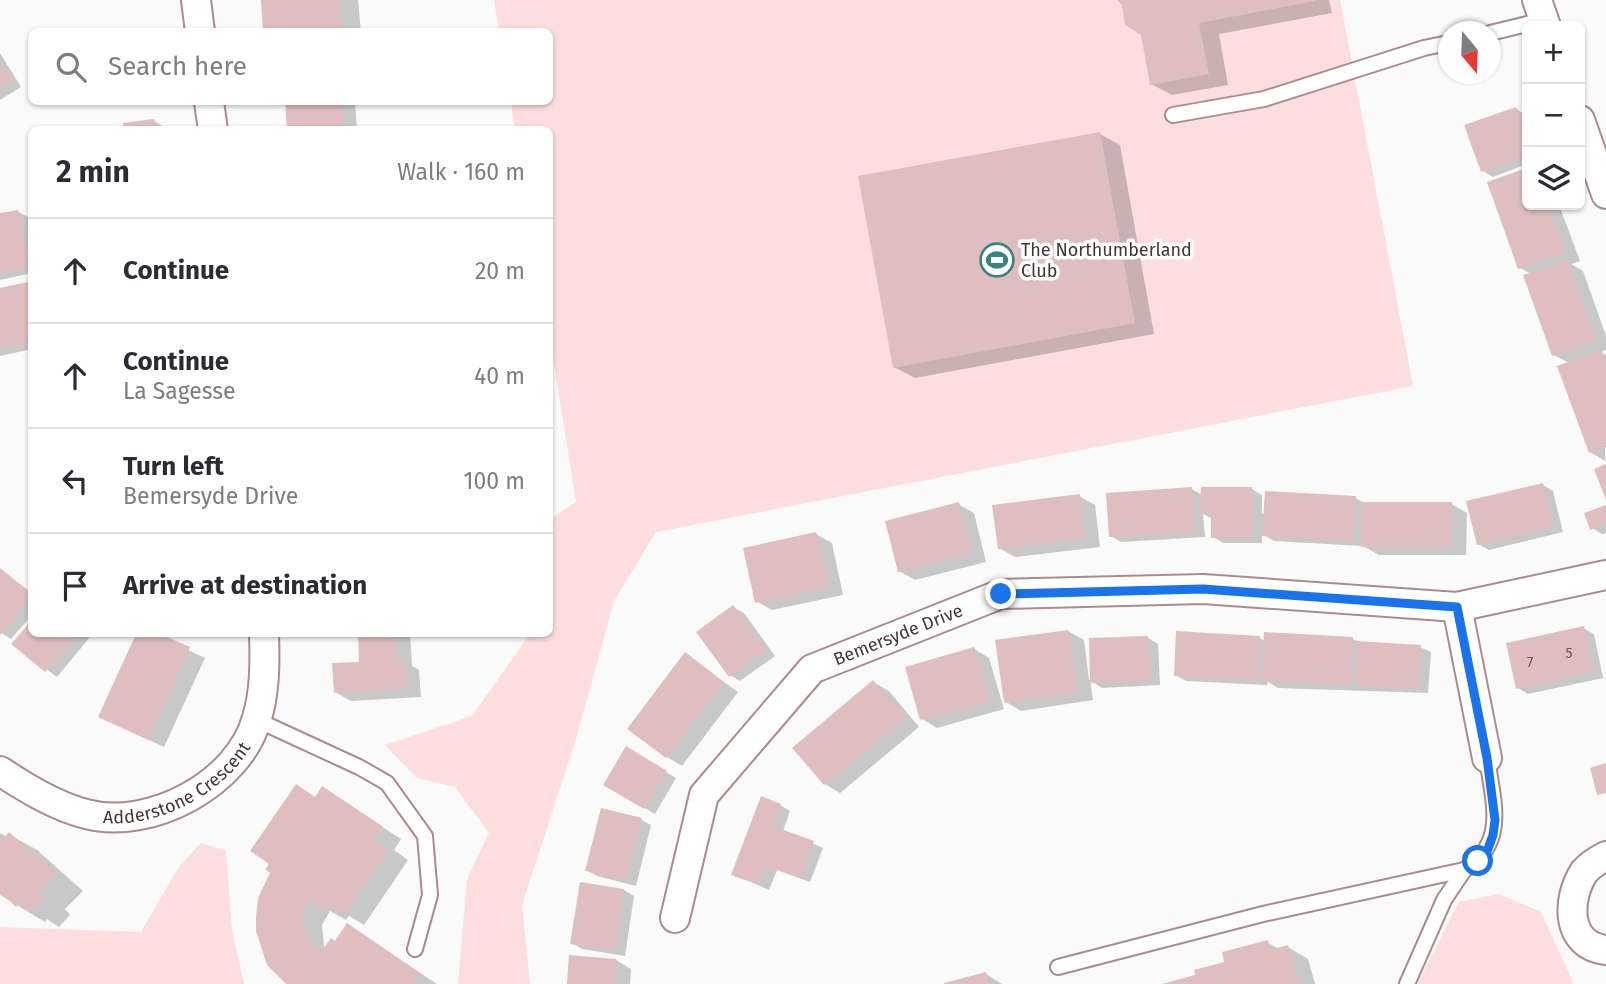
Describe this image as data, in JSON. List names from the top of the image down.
{
  "streets": {
    "street": ["Bemersyde Drive", "Adderstone Crescent"]
  },
  "places": {
    "sports": ["The Northumberland Club"]
  },
  "house_numbers": ["5", "7"],
  "north": "bottom",
  "page": {
    "map_buttons": ["+", "−"],
    "search": "Search here",
    "heading": ["2 min", "Walk · 160 m"],
    "list": [
      ["Continue", "20 m"],
      ["Continue", "La Sagesse", "40 m"],
      ["Turn left", "Bemersyde Drive", "100 m"],
      "Arrive at destination"
    ]
  }
}
